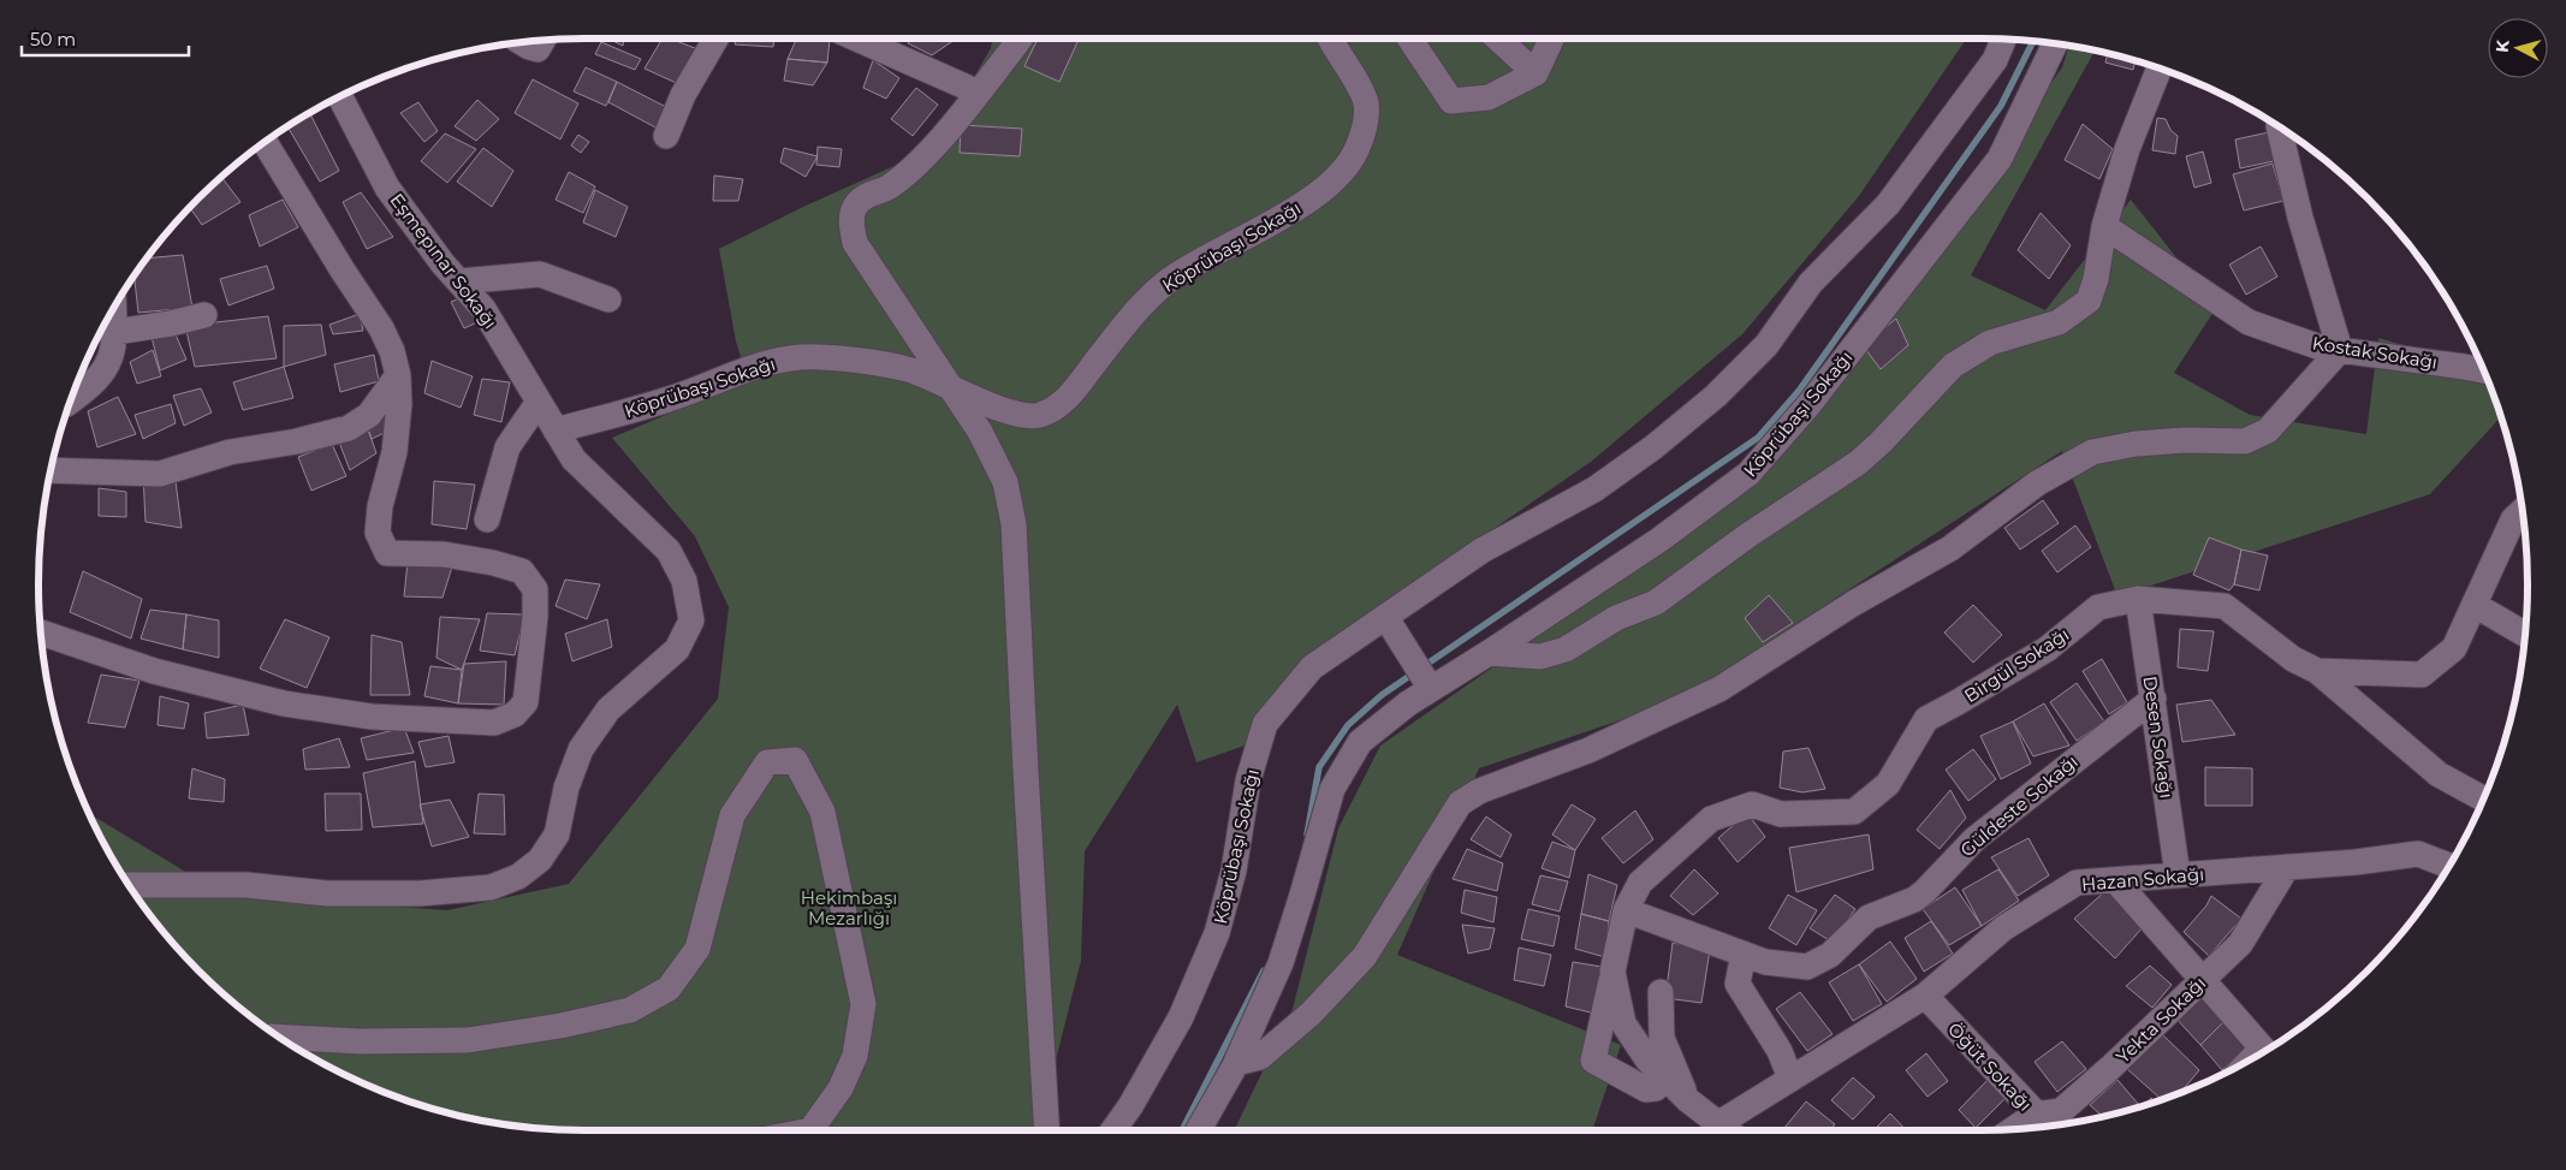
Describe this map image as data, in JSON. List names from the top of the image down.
{
  "streets": {
    "street": [
      "Köprübaşı Sokağı",
      "Eşmepınar Sokağı",
      "Kostak Sokağı",
      "Birgül Sokağı",
      "Desen Sokağı",
      "Güldeste Sokağı",
      "Hazan Sokağı",
      "Yekta Sokağı",
      "Öğüt Sokağı"
    ]
  },
  "crossings": [
    ["Köprübaşı Sokağı", "Eşmepınar Sokağı"],
    ["Birgül Sokağı", "Desen Sokağı"],
    ["Birgül Sokağı", "Güldeste Sokağı"],
    ["Birgül Sokağı", "Hazan Sokağı"],
    ["Desen Sokağı", "Güldeste Sokağı"],
    ["Desen Sokağı", "Hazan Sokağı"],
    ["Hazan Sokağı", "Yekta Sokağı"],
    ["Hazan Sokağı", "Öğüt Sokağı"],
    ["Yekta Sokağı", "Öğüt Sokağı"]
  ],
  "parks": ["Hekimbaşı Mezarlığı"],
  "scale_bar": "50 m",
  "north": "left"
}
